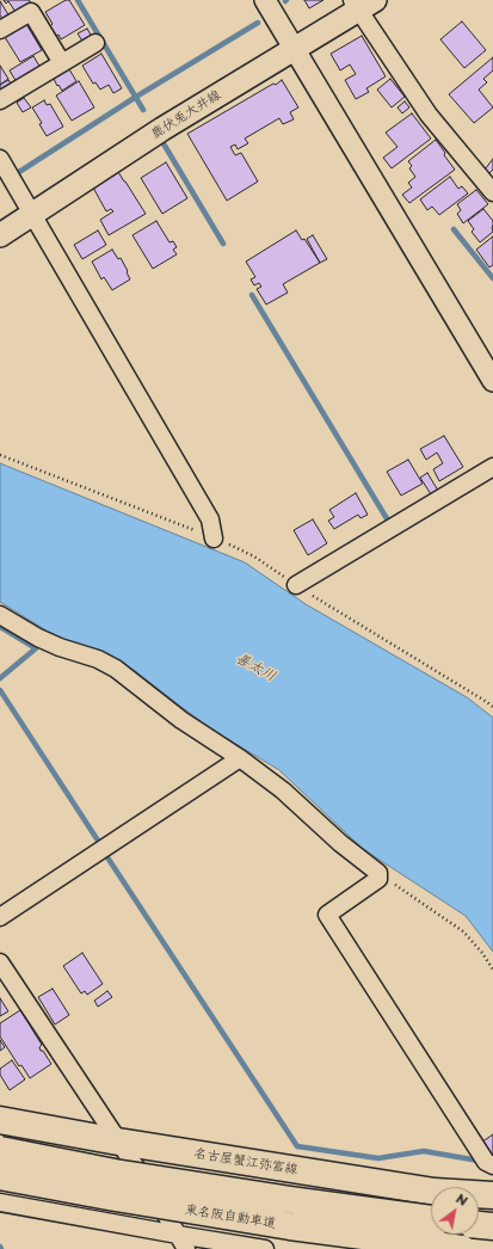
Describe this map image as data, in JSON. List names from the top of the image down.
{
  "streets": {
    "main road": ["鹿伏兎大井線", "名古屋蟹江弥富線", "東名阪自動車道"]
  },
  "water": ["善太川"],
  "north": "top right"
}
